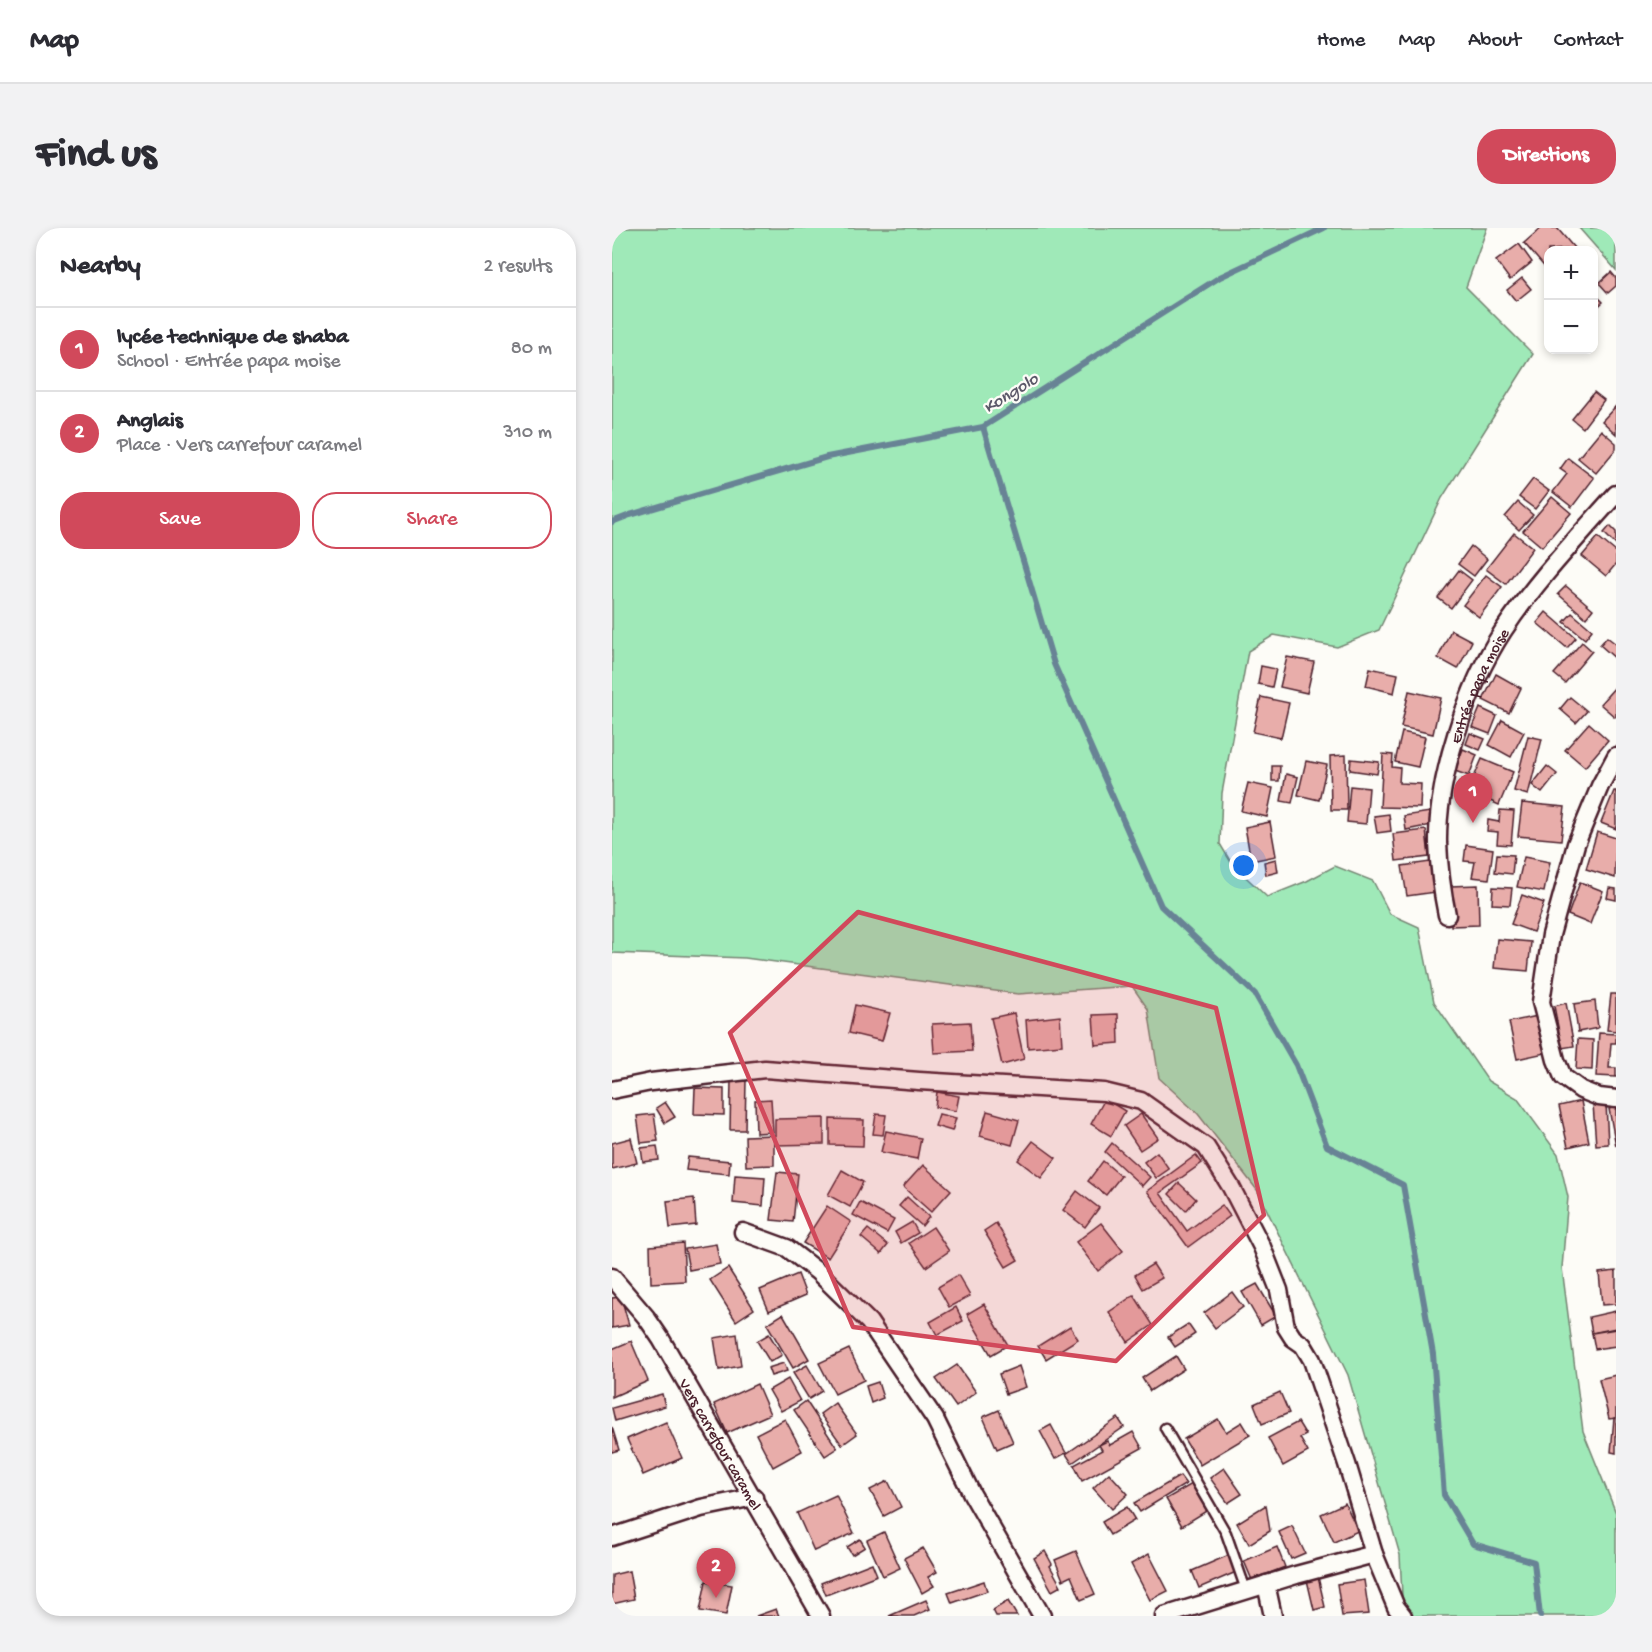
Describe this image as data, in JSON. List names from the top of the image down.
{
  "streets": {
    "street": ["Entrée papa moise", "Vers carrefour caramel"]
  },
  "water": ["Kongolo"],
  "page": {
    "header": "Map",
    "nav": [
      "Home",
      "Map",
      "About",
      "Contact"
    ],
    "buttons": [
      "Directions",
      ["Save", "Share"]
    ],
    "title": "Find us",
    "heading": ["Nearby", "2 results"],
    "map_buttons": ["+", "−"],
    "list": [
      {
        "mark": "1",
        "name": "lycée technique de shaba",
        "note": "School · Entrée papa moise",
        "value": "80 m"
      },
      {
        "mark": "2",
        "name": "Anglais",
        "note": "Place · Vers carrefour caramel",
        "value": "310 m"
      }
    ],
    "pins": ["1", "2"]
  }
}
